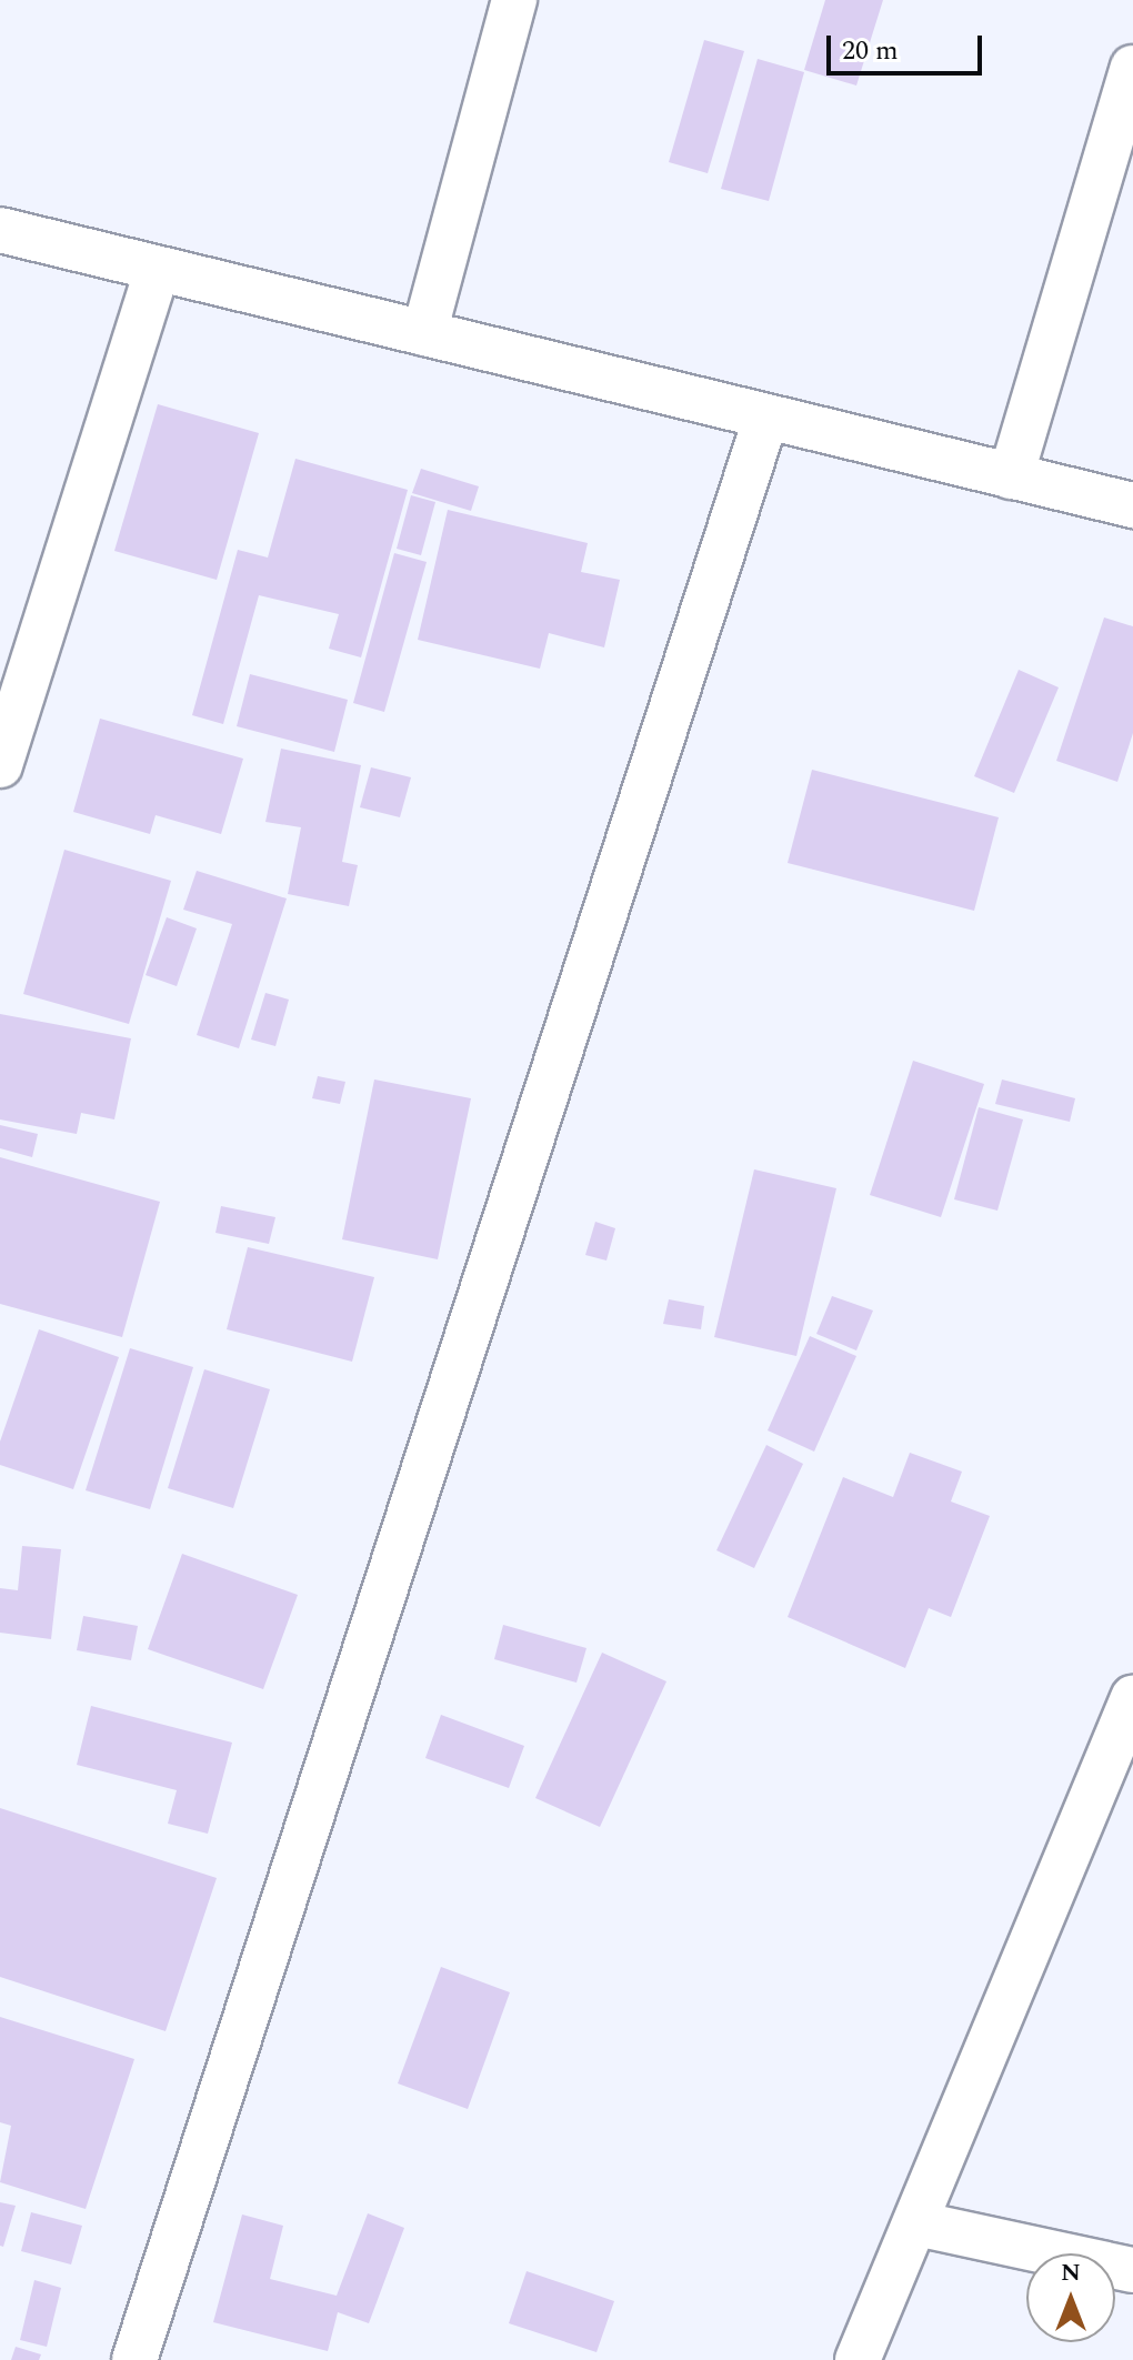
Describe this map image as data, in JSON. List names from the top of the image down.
{
  "scale_bar": "20 m",
  "north": "top"
}
